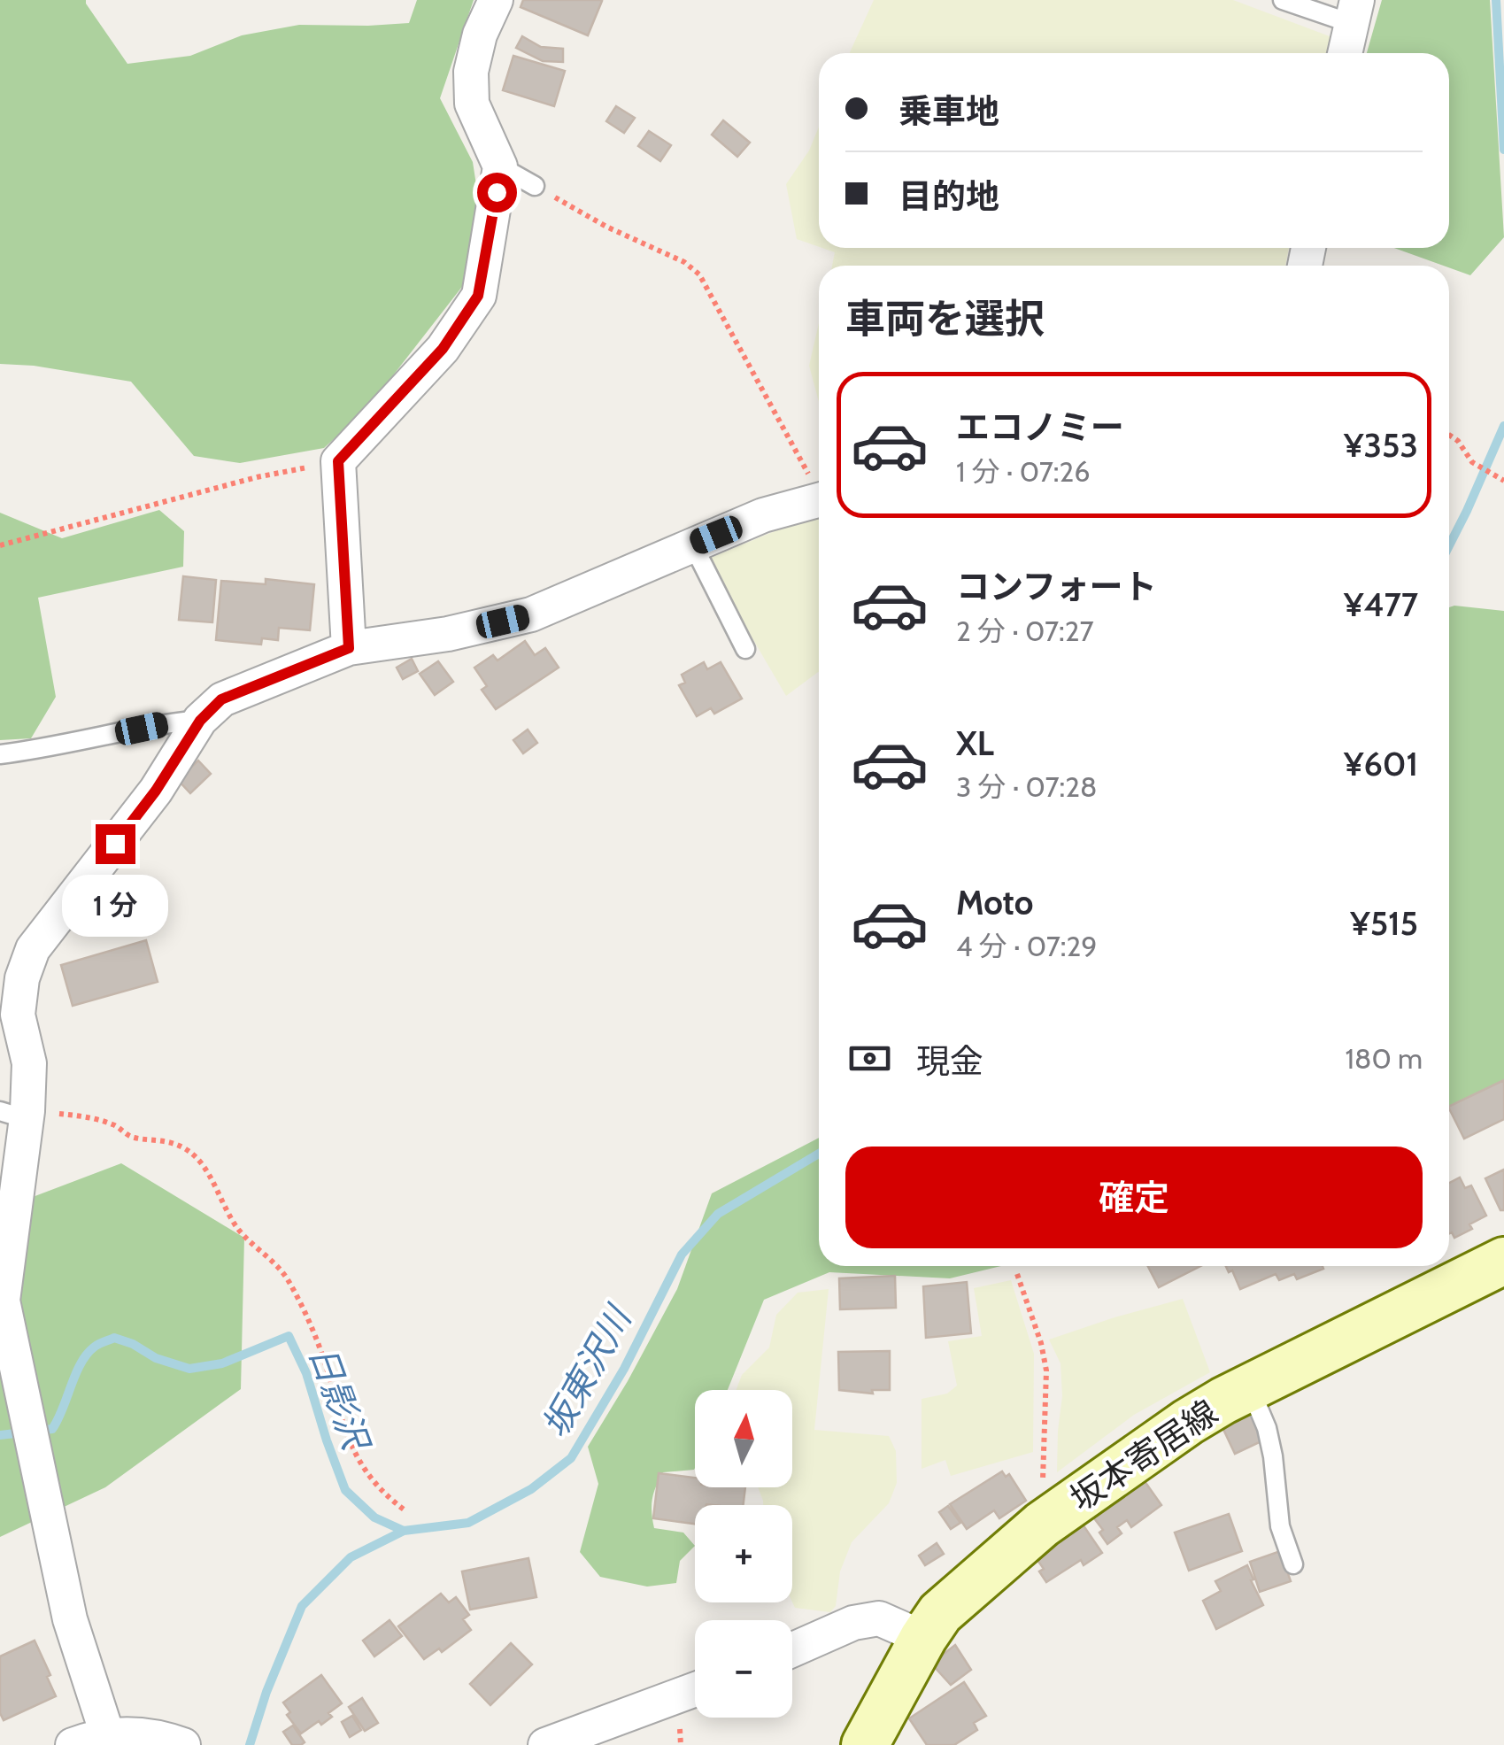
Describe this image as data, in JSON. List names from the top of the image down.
{
  "streets": {
    "main road": ["坂本寄居線"]
  },
  "water": ["坂東沢川", "日影沢"],
  "north": "top",
  "page": {
    "banner": ["乗車地", "目的地"],
    "heading": "車両を選択",
    "list": [
      {
        "name": "エコノミー",
        "note": "1 分 · 07:26",
        "value": "¥353"
      },
      {
        "name": "コンフォート",
        "note": "2 分 · 07:27",
        "value": "¥477"
      },
      {
        "name": "XL",
        "note": "3 分 · 07:28",
        "value": "¥601"
      },
      {
        "name": "Moto",
        "note": "4 分 · 07:29",
        "value": "¥515"
      }
    ],
    "bubble": "1 分",
    "pay": ["現金", "180 m"],
    "buttons": "確定",
    "map_buttons": ["+", "−"]
  }
}
